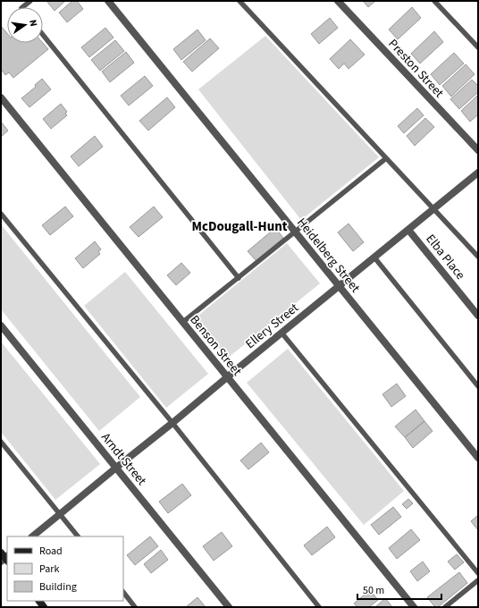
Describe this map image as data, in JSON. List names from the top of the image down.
{
  "streets": {
    "street": [
      "Preston Street",
      "Heidelberg Street",
      "Elba Place",
      "Ellery Street",
      "Benson Street",
      "Arndt Street"
    ]
  },
  "crossings": [
    ["Heidelberg Street", "Ellery Street"],
    ["Elba Place", "Ellery Street"],
    ["Ellery Street", "Benson Street"],
    ["Ellery Street", "Arndt Street"]
  ],
  "districts": ["McDougall-Hunt"],
  "legend": ["Road", "Park", "Building"],
  "scale_bar": "50 m",
  "north": "right"
}
